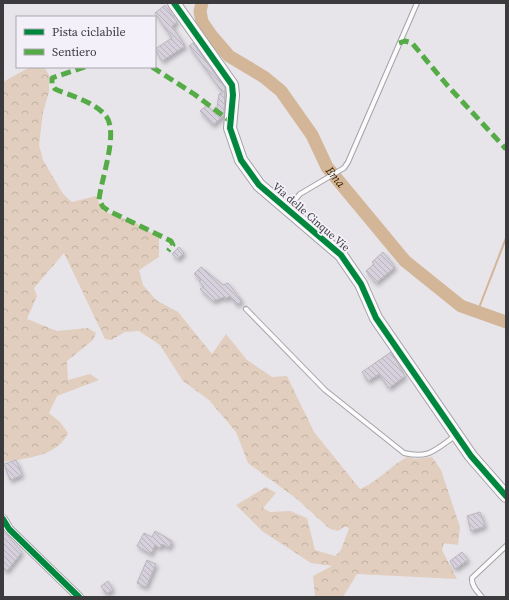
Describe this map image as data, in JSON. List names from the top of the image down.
{
  "streets": {
    "street": ["Via delle Cinque Vie"]
  },
  "water": ["Ema"],
  "legend": ["Pista ciclabile", "Sentiero"]
}
